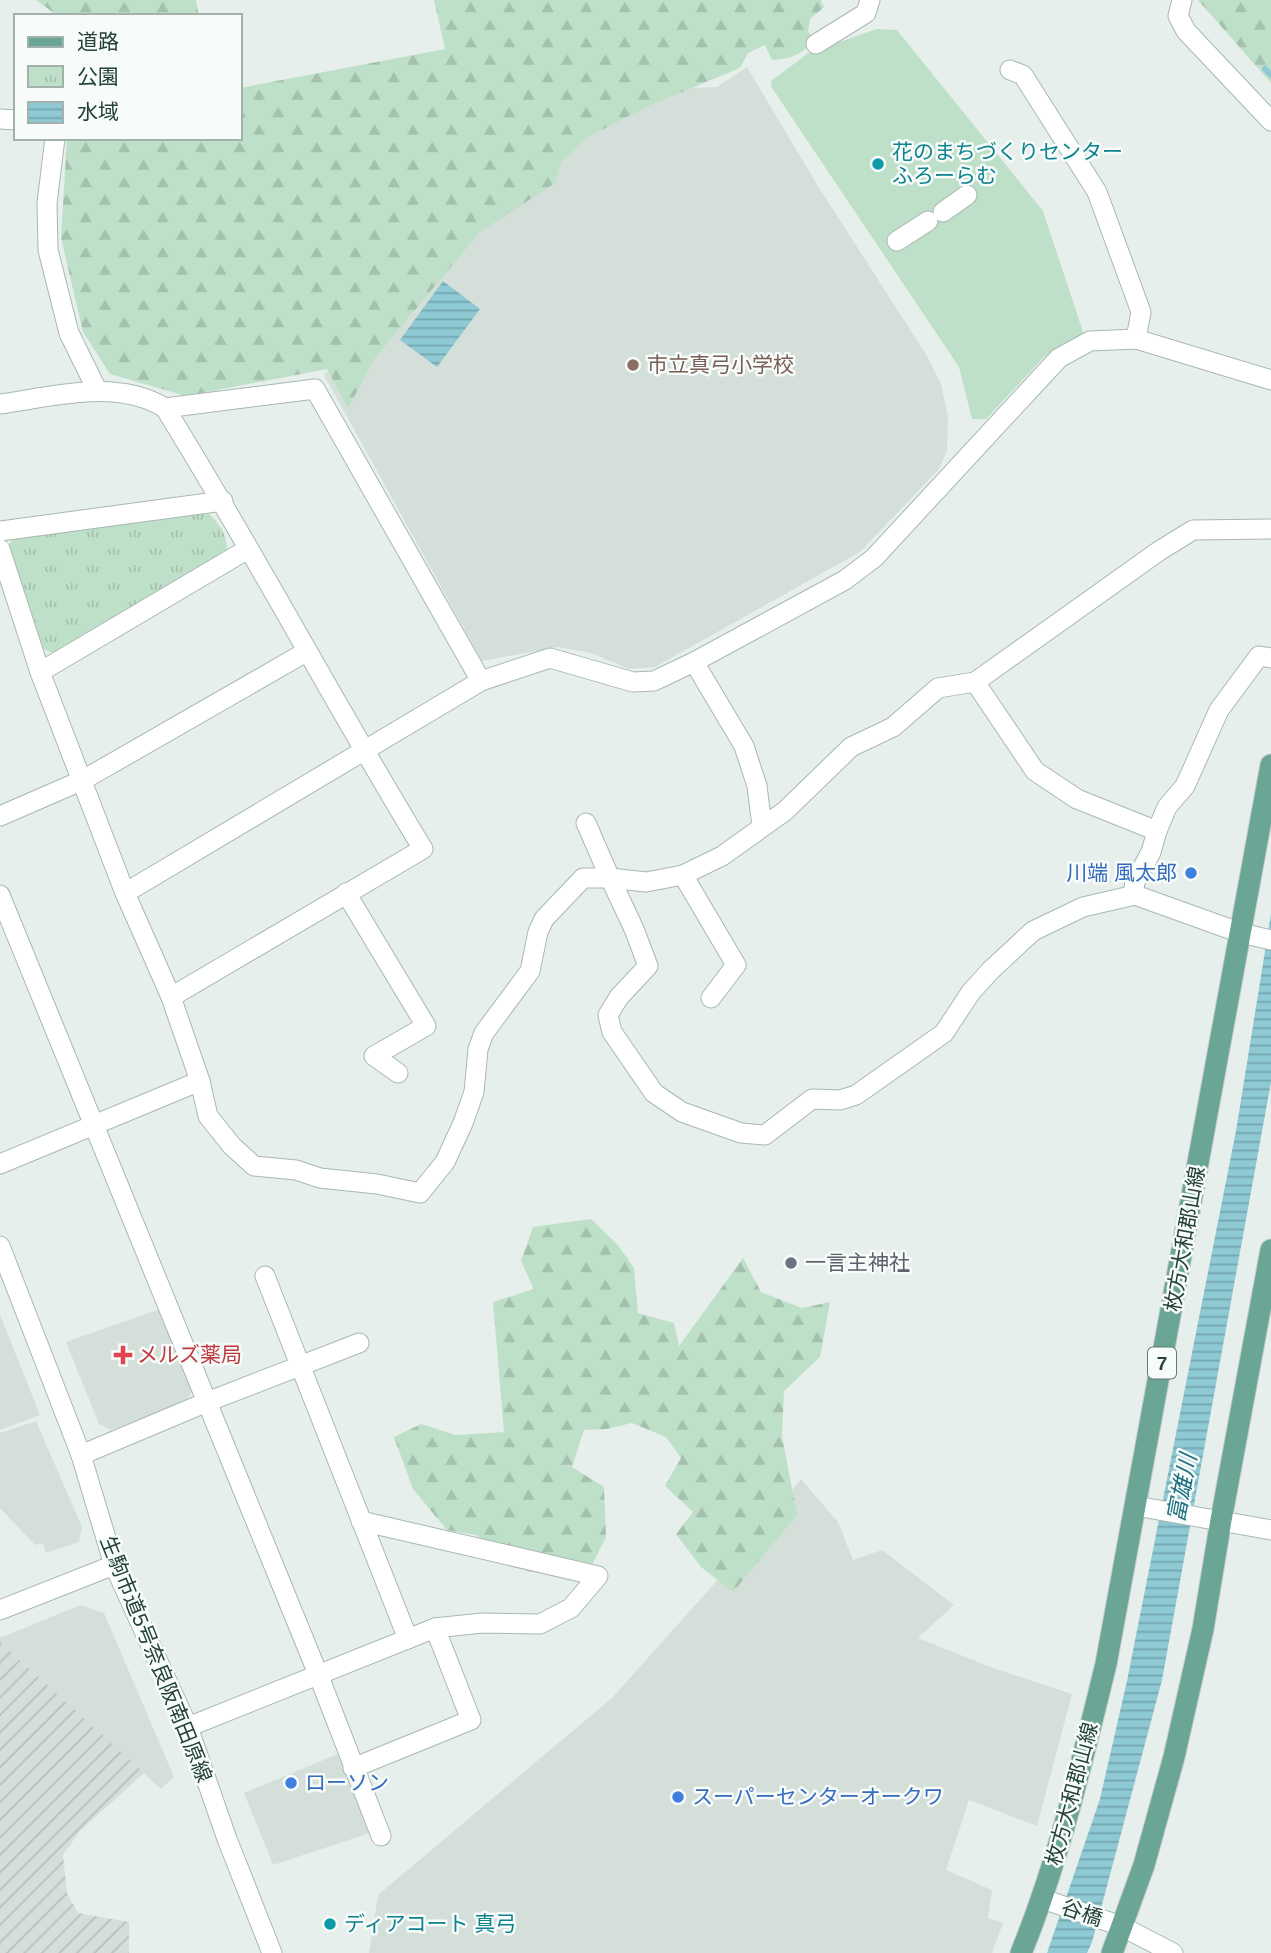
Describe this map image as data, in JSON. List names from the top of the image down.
{
  "streets": {
    "main road": ["枚方大和郡山線", "7"],
    "street": ["生駒市道5号奈良阪南田原線", "谷橋"]
  },
  "crossings": [
    ["枚方大和郡山線", "谷橋"]
  ],
  "water": ["富雄川"],
  "places": {
    "other": [
      "花のまちづくりセンター ふろーらむ",
      "市立真弓小学校",
      "川端 風太郎",
      "一言主神社",
      "ローソン",
      "スーパーセンターオークワ",
      "ディアコート 真弓"
    ],
    "health": ["メルズ薬局"]
  },
  "legend": ["道路", "公園", "水域"]
}
